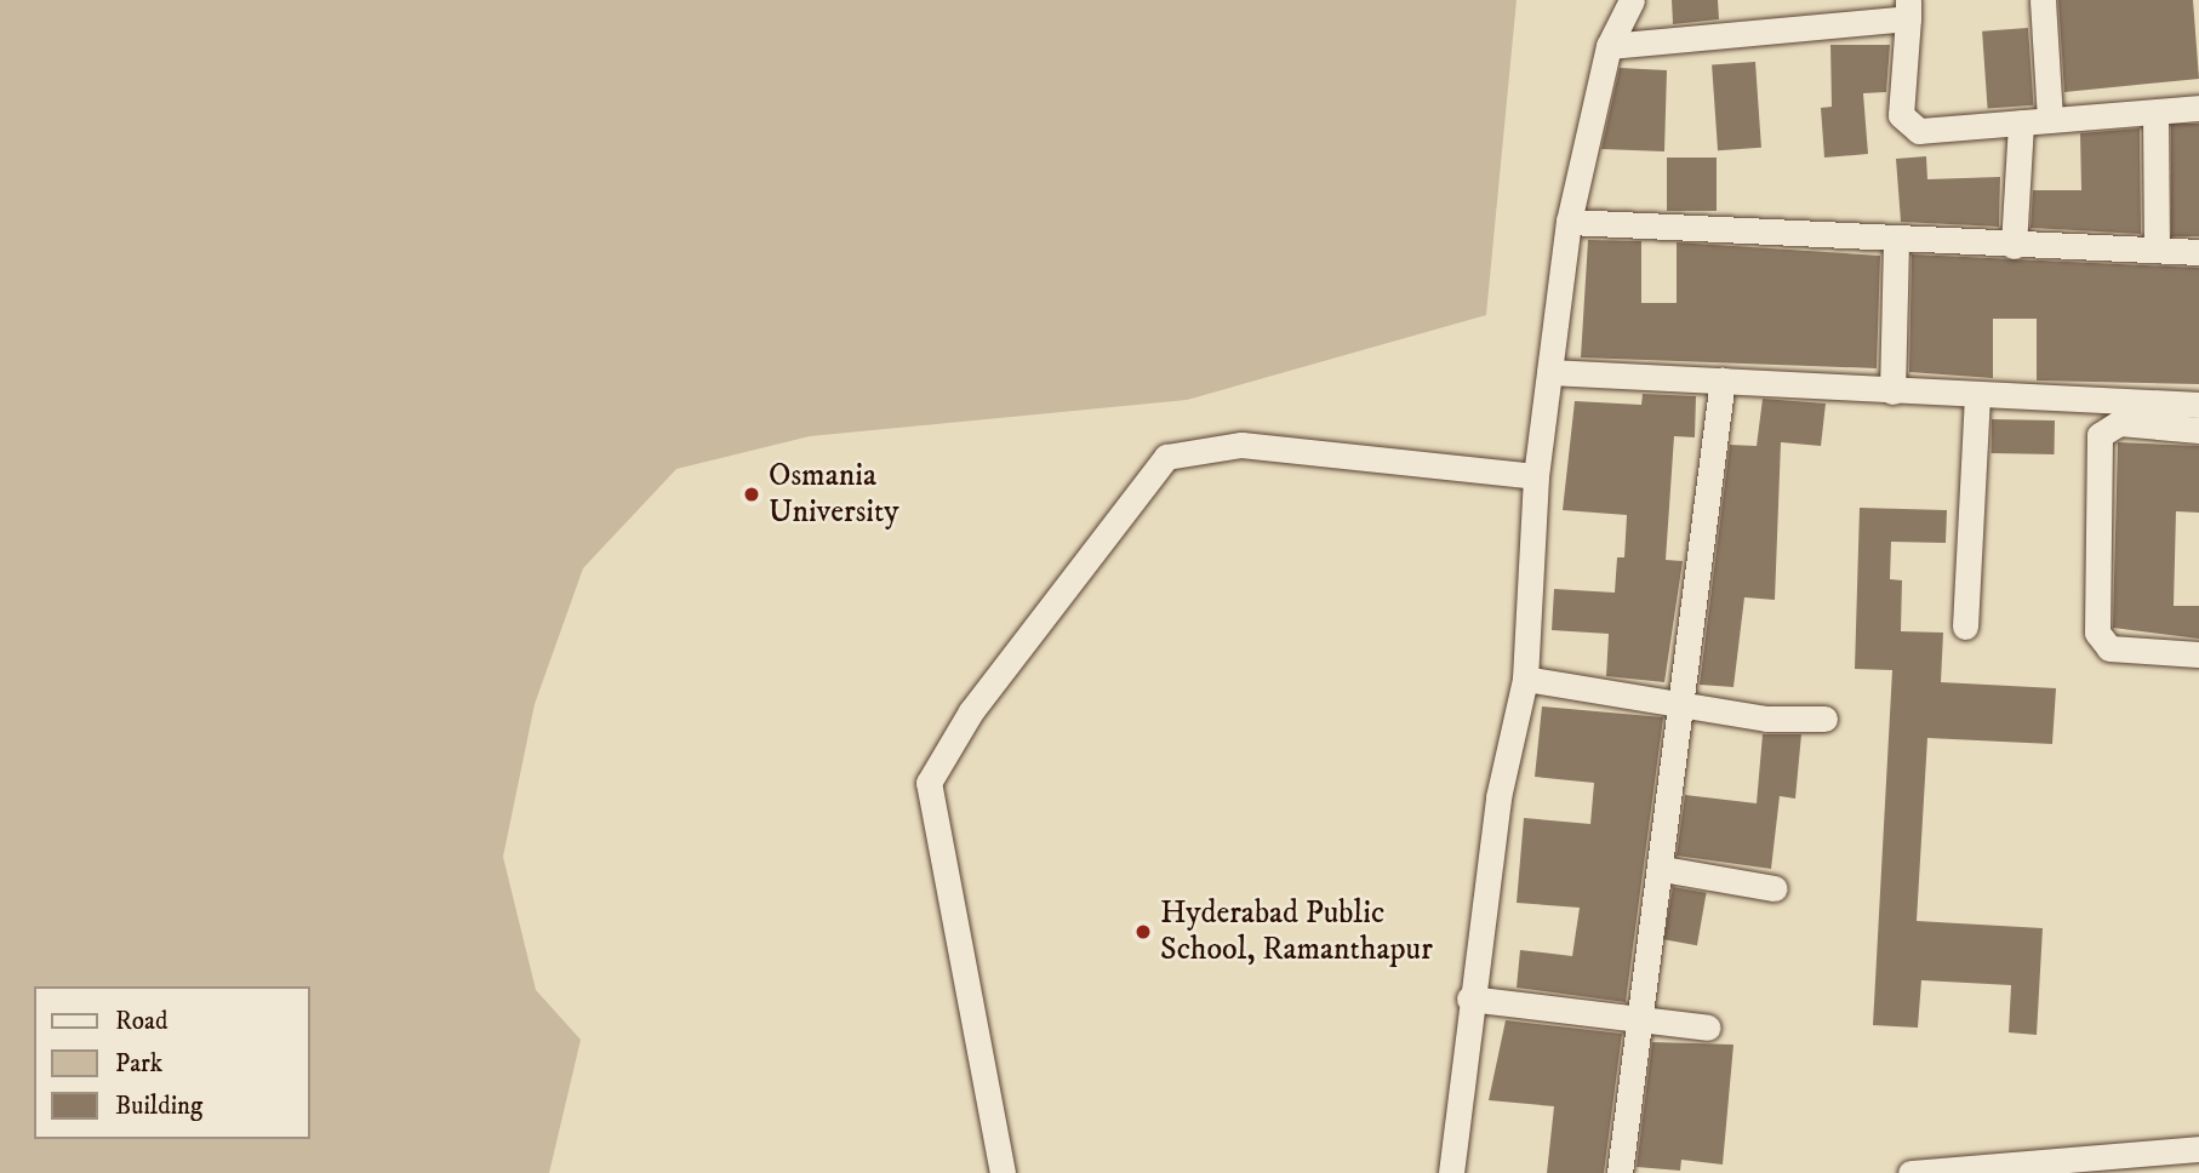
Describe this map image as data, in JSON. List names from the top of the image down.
{
  "places": ["Osmania University", "Hyderabad Public School, Ramanthapur"],
  "legend": ["Road", "Park", "Building"]
}
